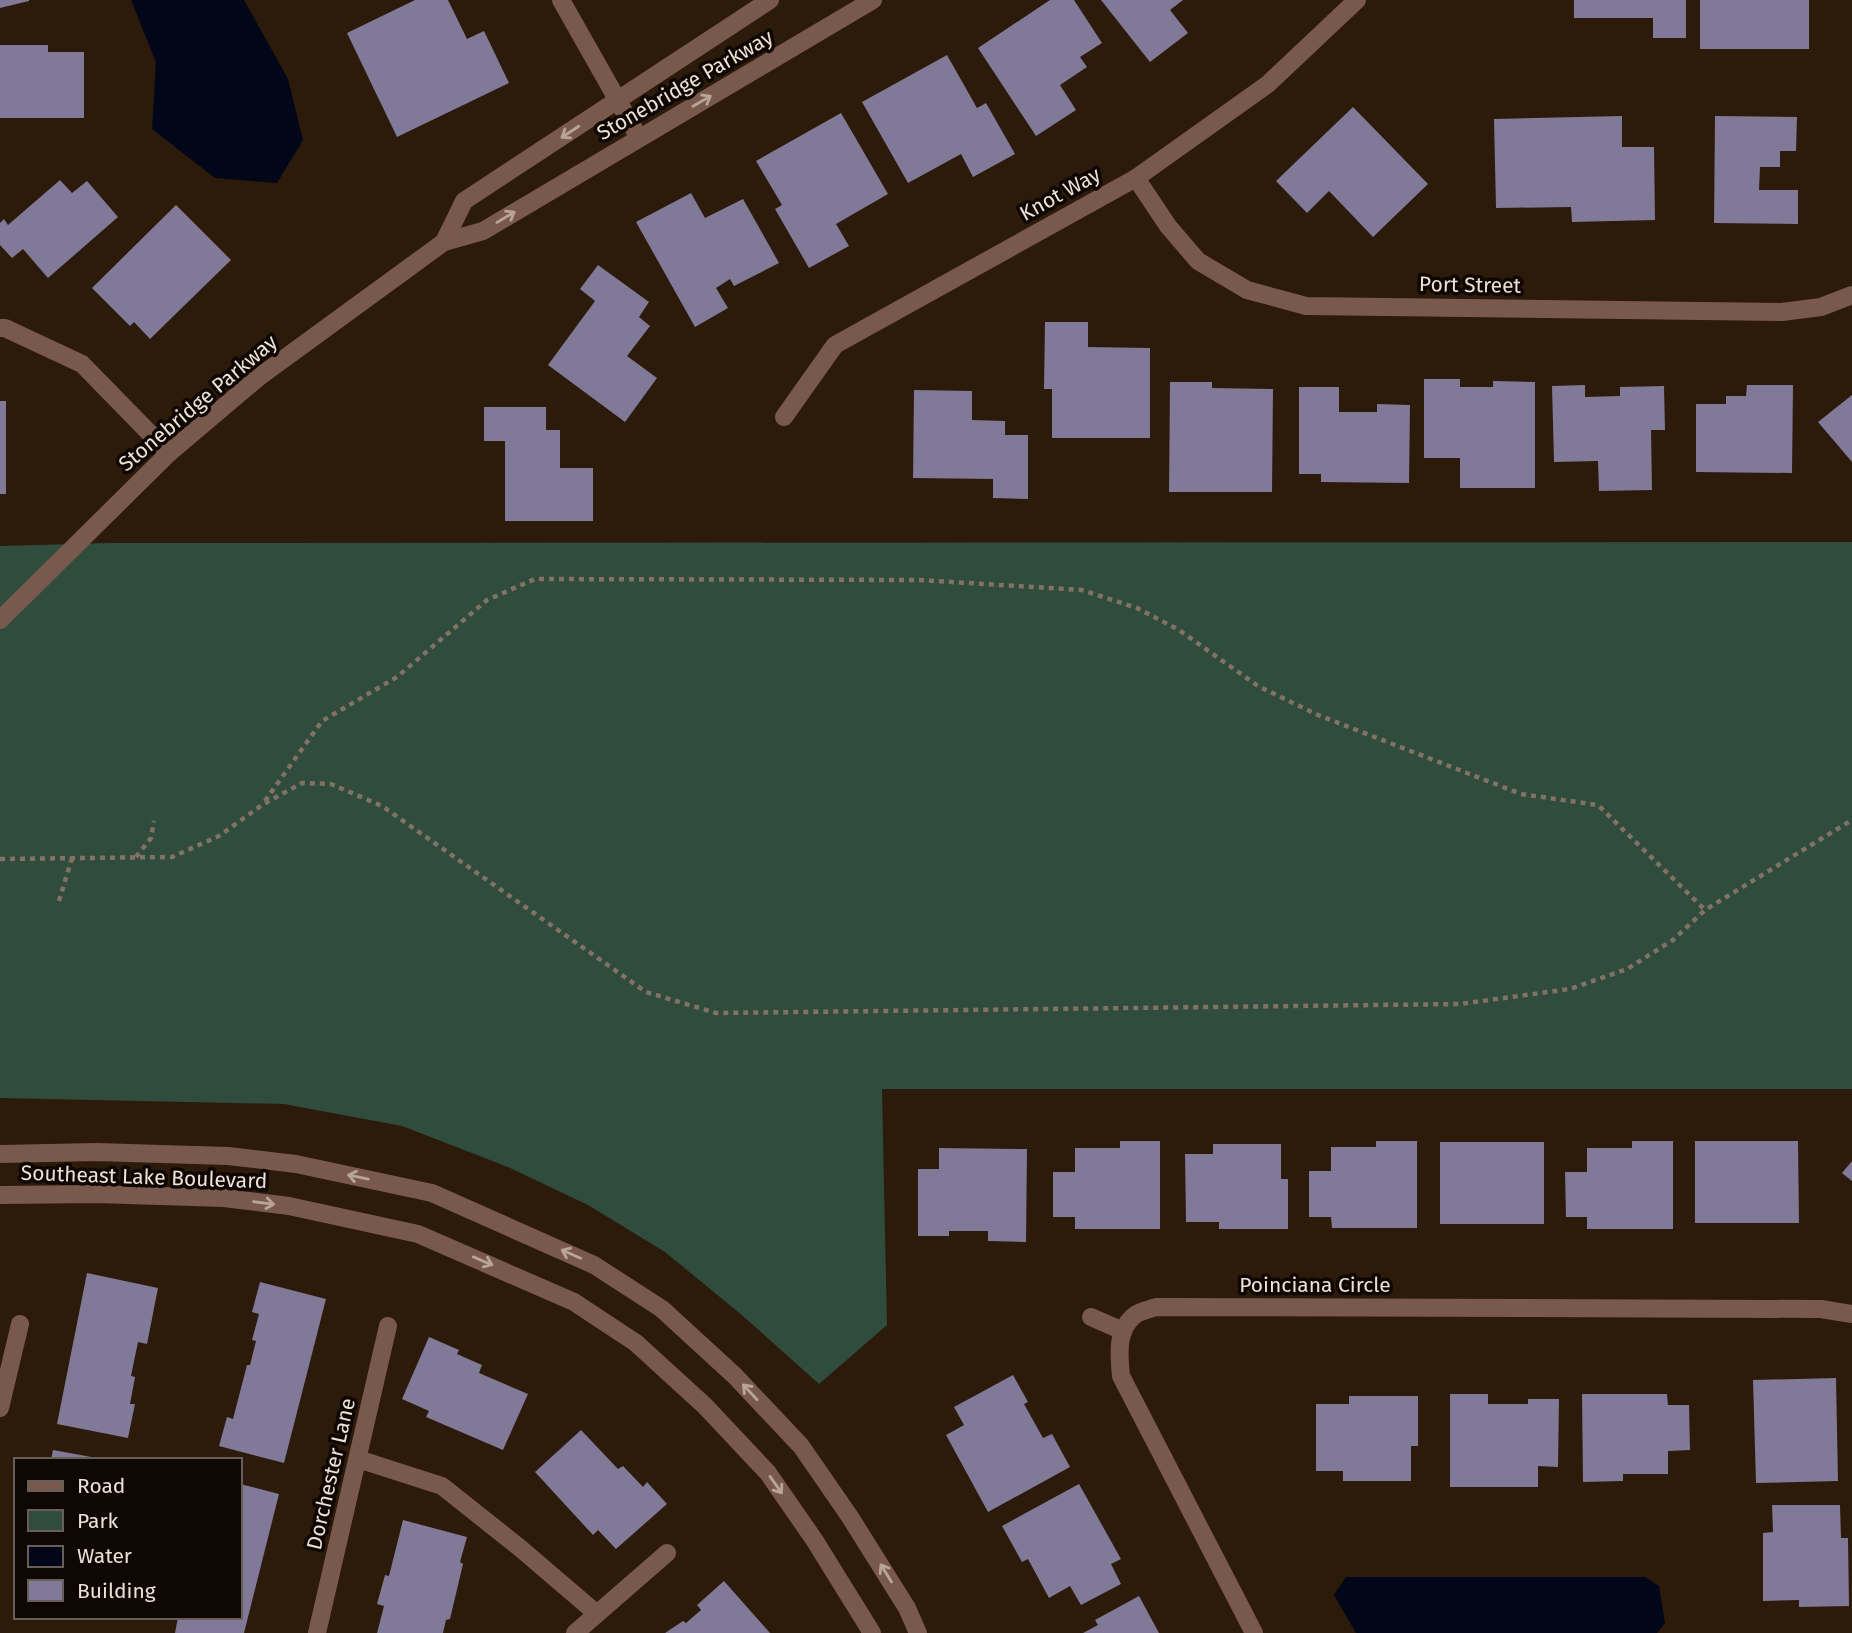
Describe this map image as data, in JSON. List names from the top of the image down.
{
  "streets": {
    "street": [
      "Stonebridge Parkway",
      "Knot Way",
      "Port Street",
      "Southeast Lake Boulevard",
      "Poinciana Circle",
      "Dorchester Lane"
    ]
  },
  "crossings": [
    ["Knot Way", "Port Street"]
  ],
  "legend": [
    "Road",
    "Park",
    "Water",
    "Building"
  ]
}
